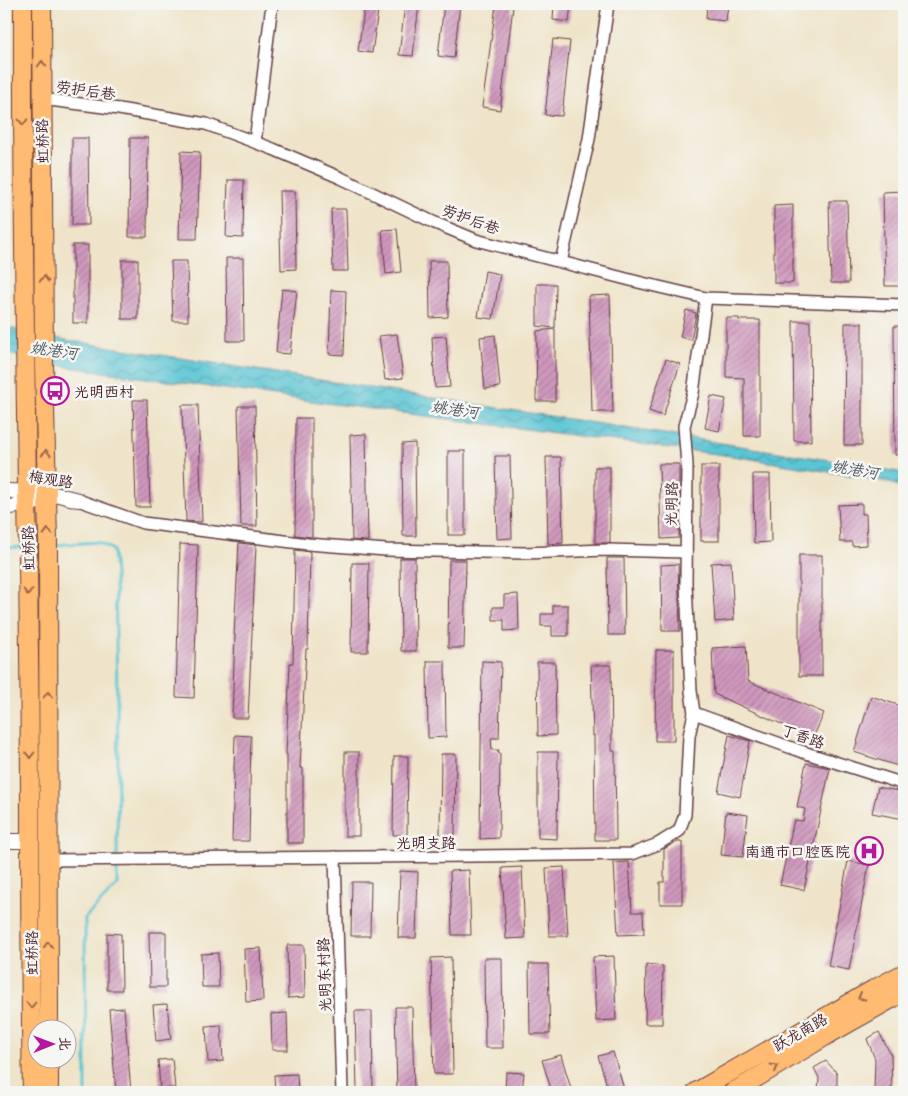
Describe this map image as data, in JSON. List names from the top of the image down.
{
  "streets": {
    "main road": ["虹桥路", "跃龙南路"],
    "street": [
      "劳护后巷",
      "梅观路",
      "光明路",
      "丁香路",
      "光明支路",
      "光明东村路"
    ]
  },
  "crossings": [
    ["劳护后巷", "虹桥路"],
    ["劳护后巷", "光明路"],
    ["虹桥路", "梅观路"],
    ["虹桥路", "光明支路"],
    ["光明路", "丁香路"],
    ["光明路", "光明支路"],
    ["丁香路", "光明支路"],
    ["光明支路", "光明东村路"]
  ],
  "water": ["姚港河"],
  "places": {
    "bus stop": ["光明西村"],
    "hospital": ["南通市口腔医院"]
  },
  "north": "right"
}
